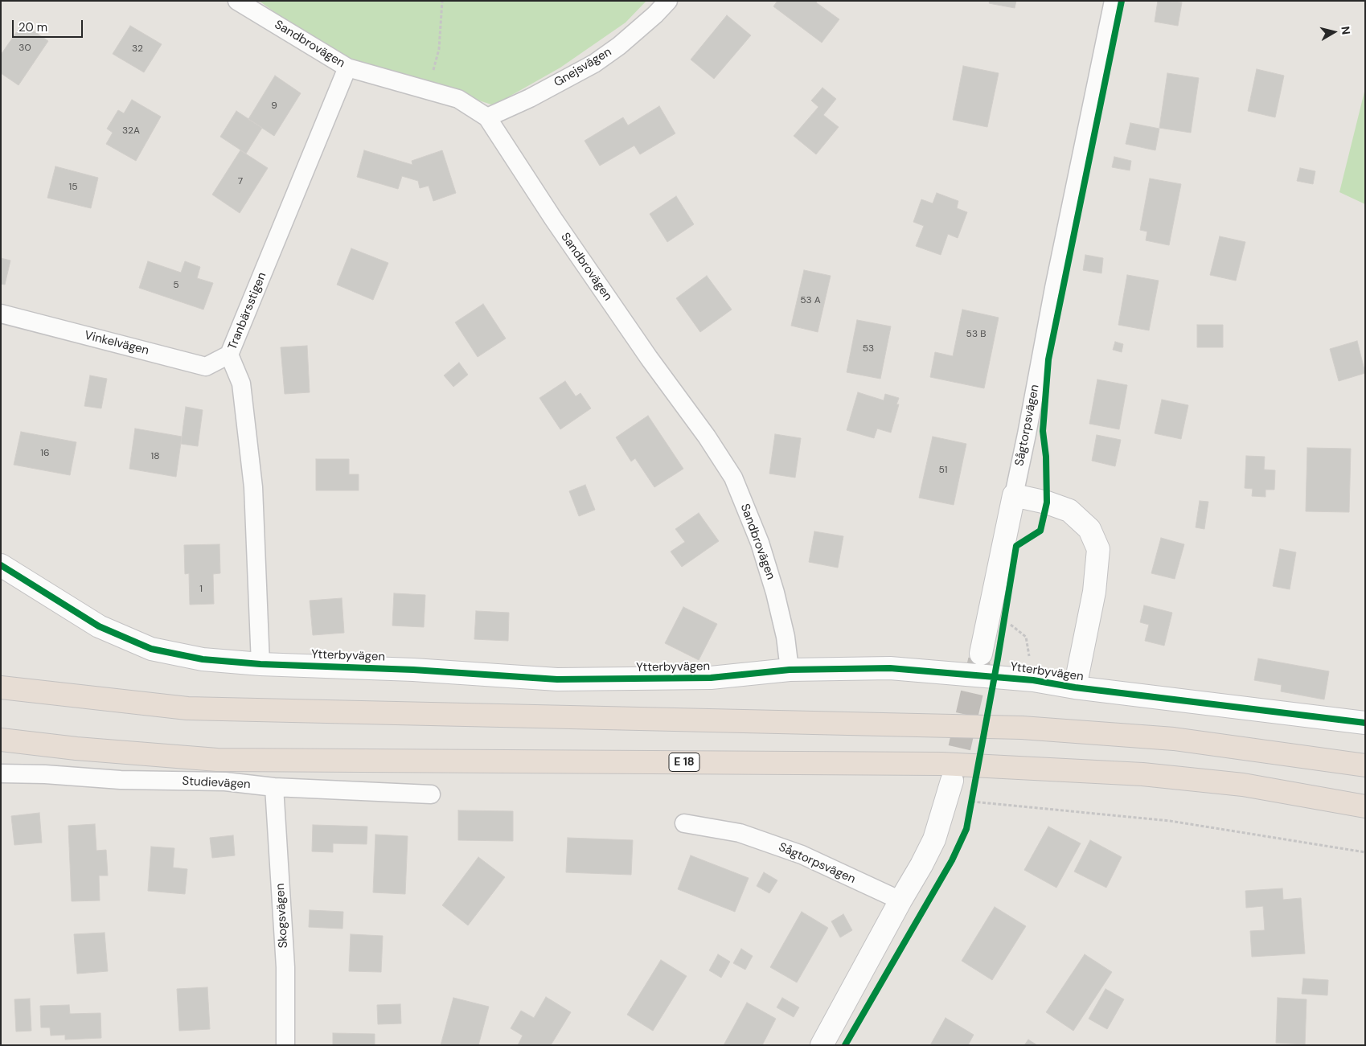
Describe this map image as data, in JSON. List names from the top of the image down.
{
  "streets": {
    "highway": ["E 18"],
    "street": [
      "Sandbrovägen",
      "Gnejsvägen",
      "Tranbärsstigen",
      "Vinkelvägen",
      "Sågtorpsvägen",
      "Ytterbyvägen",
      "Studievägen",
      "Skogsvägen"
    ]
  },
  "crossings": [
    ["Sandbrovägen", "Gnejsvägen"],
    ["Sandbrovägen", "Tranbärsstigen"],
    ["Sandbrovägen", "Ytterbyvägen"],
    ["Tranbärsstigen", "Vinkelvägen"],
    ["Tranbärsstigen", "Ytterbyvägen"],
    ["Studievägen", "Skogsvägen"]
  ],
  "house_numbers": [
    "30",
    "32",
    "9",
    "32A",
    "7",
    "15",
    "5",
    "53 A",
    "53 B",
    "53",
    "16",
    "18",
    "51",
    "1"
  ],
  "scale_bar": "20 m",
  "north": "right"
}
